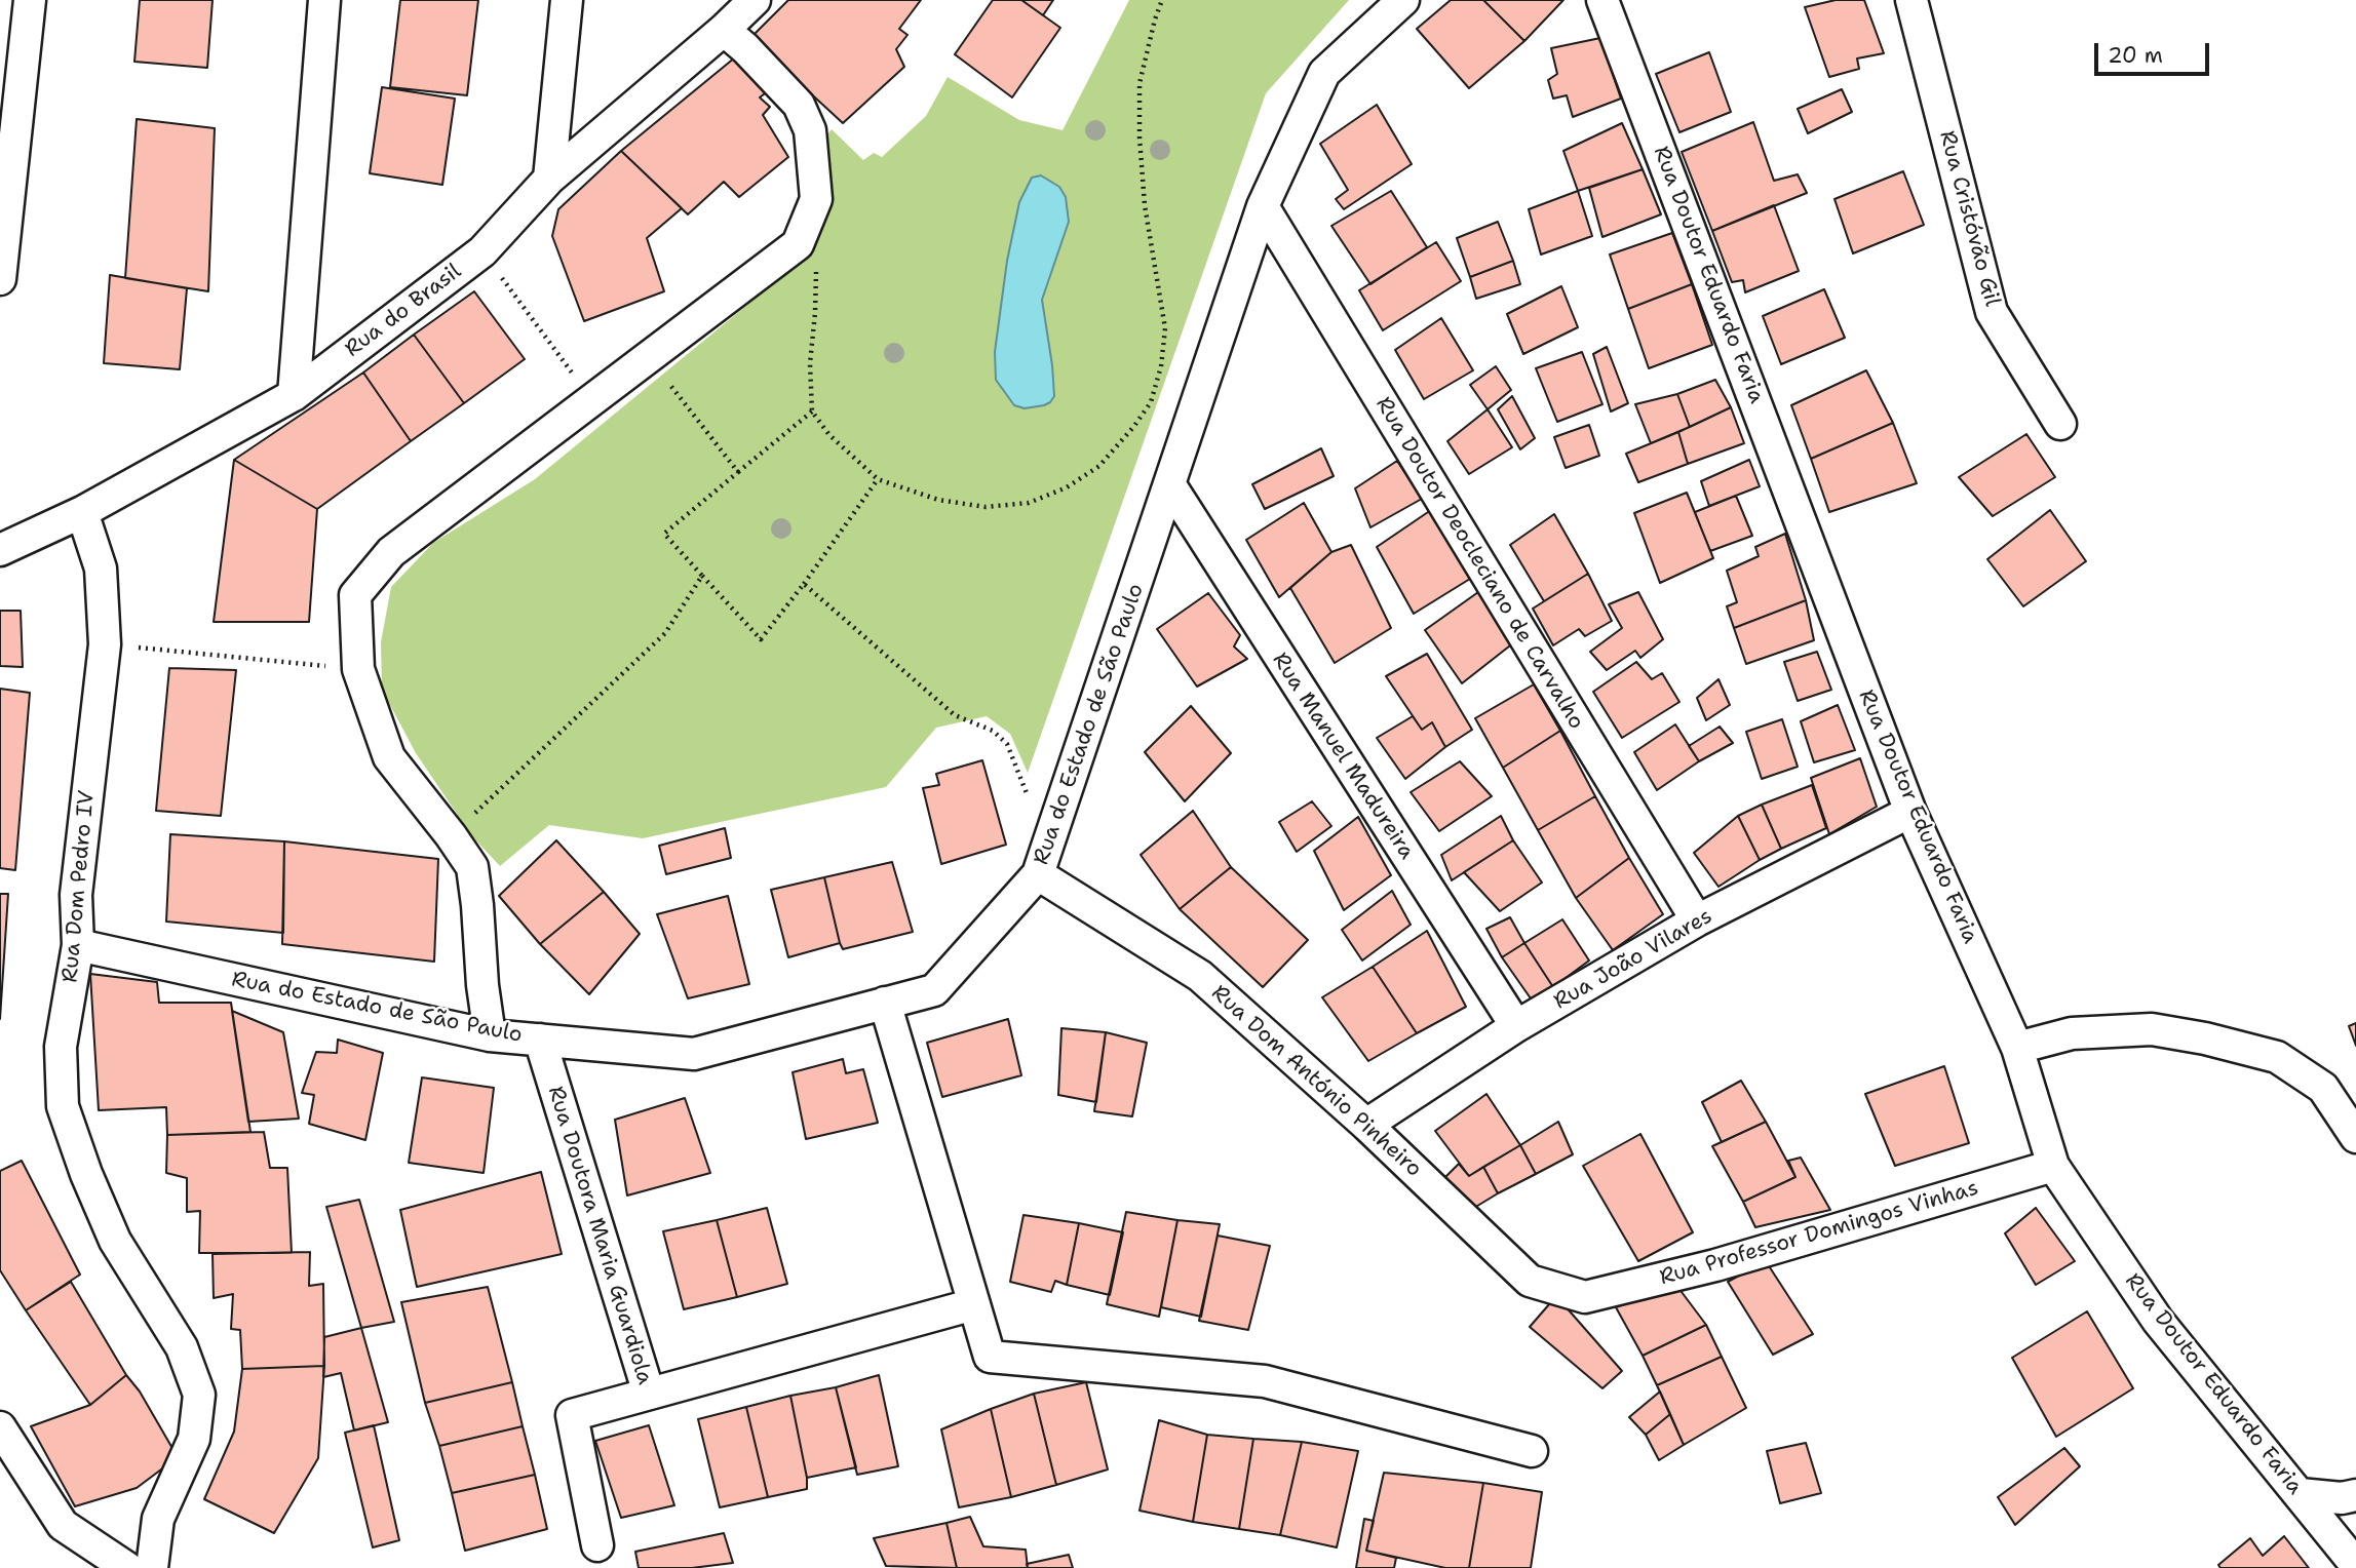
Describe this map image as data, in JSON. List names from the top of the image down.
{
  "streets": {
    "street": [
      "Rua Cristóvão Gil",
      "Rua Doutor Eduardo Faria",
      "Rua do Brasil",
      "Rua Doutor Deocleciano de Carvalho",
      "Rua do Estado de São Paulo",
      "Rua Manuel Madureira",
      "Rua Dom Pedro IV",
      "Rua João Vilares",
      "Rua Dom António Pinheiro",
      "Rua Professor Domingos Vinhas",
      "Rua Doutora Maria Guardiola"
    ]
  },
  "crossings": [
    ["Rua Doutor Eduardo Faria", "Rua João Vilares"],
    ["Rua Doutor Eduardo Faria", "Rua Professor Domingos Vinhas"],
    ["Rua do Brasil", "Rua Dom Pedro IV"],
    ["Rua Doutor Deocleciano de Carvalho", "Rua do Estado de São Paulo"],
    ["Rua Doutor Deocleciano de Carvalho", "Rua João Vilares"],
    ["Rua do Estado de São Paulo", "Rua Manuel Madureira"],
    ["Rua do Estado de São Paulo", "Rua Dom Pedro IV"],
    ["Rua do Estado de São Paulo", "Rua Dom António Pinheiro"],
    ["Rua do Estado de São Paulo", "Rua Doutora Maria Guardiola"],
    ["Rua Manuel Madureira", "Rua João Vilares"],
    ["Rua João Vilares", "Rua Dom António Pinheiro"],
    ["Rua Dom António Pinheiro", "Rua Professor Domingos Vinhas"]
  ],
  "scale_bar": "20 m"
}
